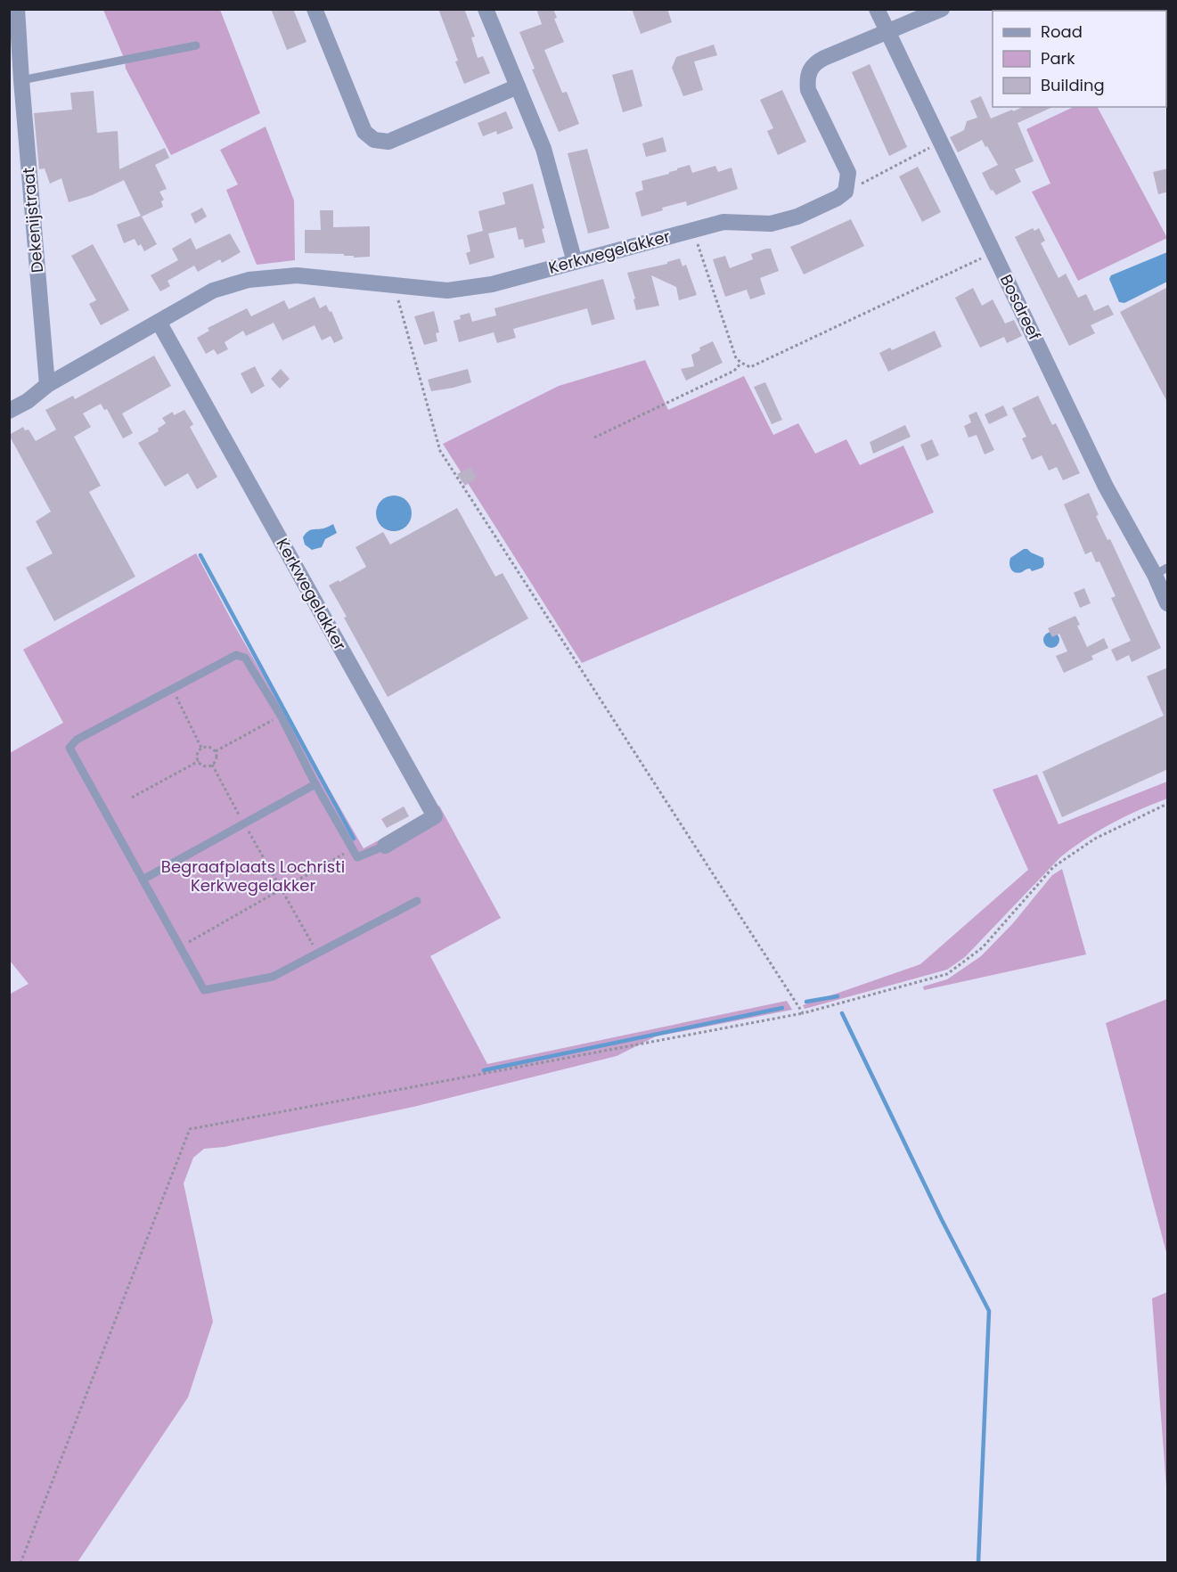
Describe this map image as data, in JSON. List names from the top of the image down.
{
  "streets": {
    "street": ["Dekenijstraat", "Kerkwegelakker", "Bosdreef"]
  },
  "crossings": [
    ["Dekenijstraat", "Kerkwegelakker"]
  ],
  "parks": ["Begraafplaats Lochristi Kerkwegelakker"],
  "legend": ["Road", "Park", "Building"]
}
